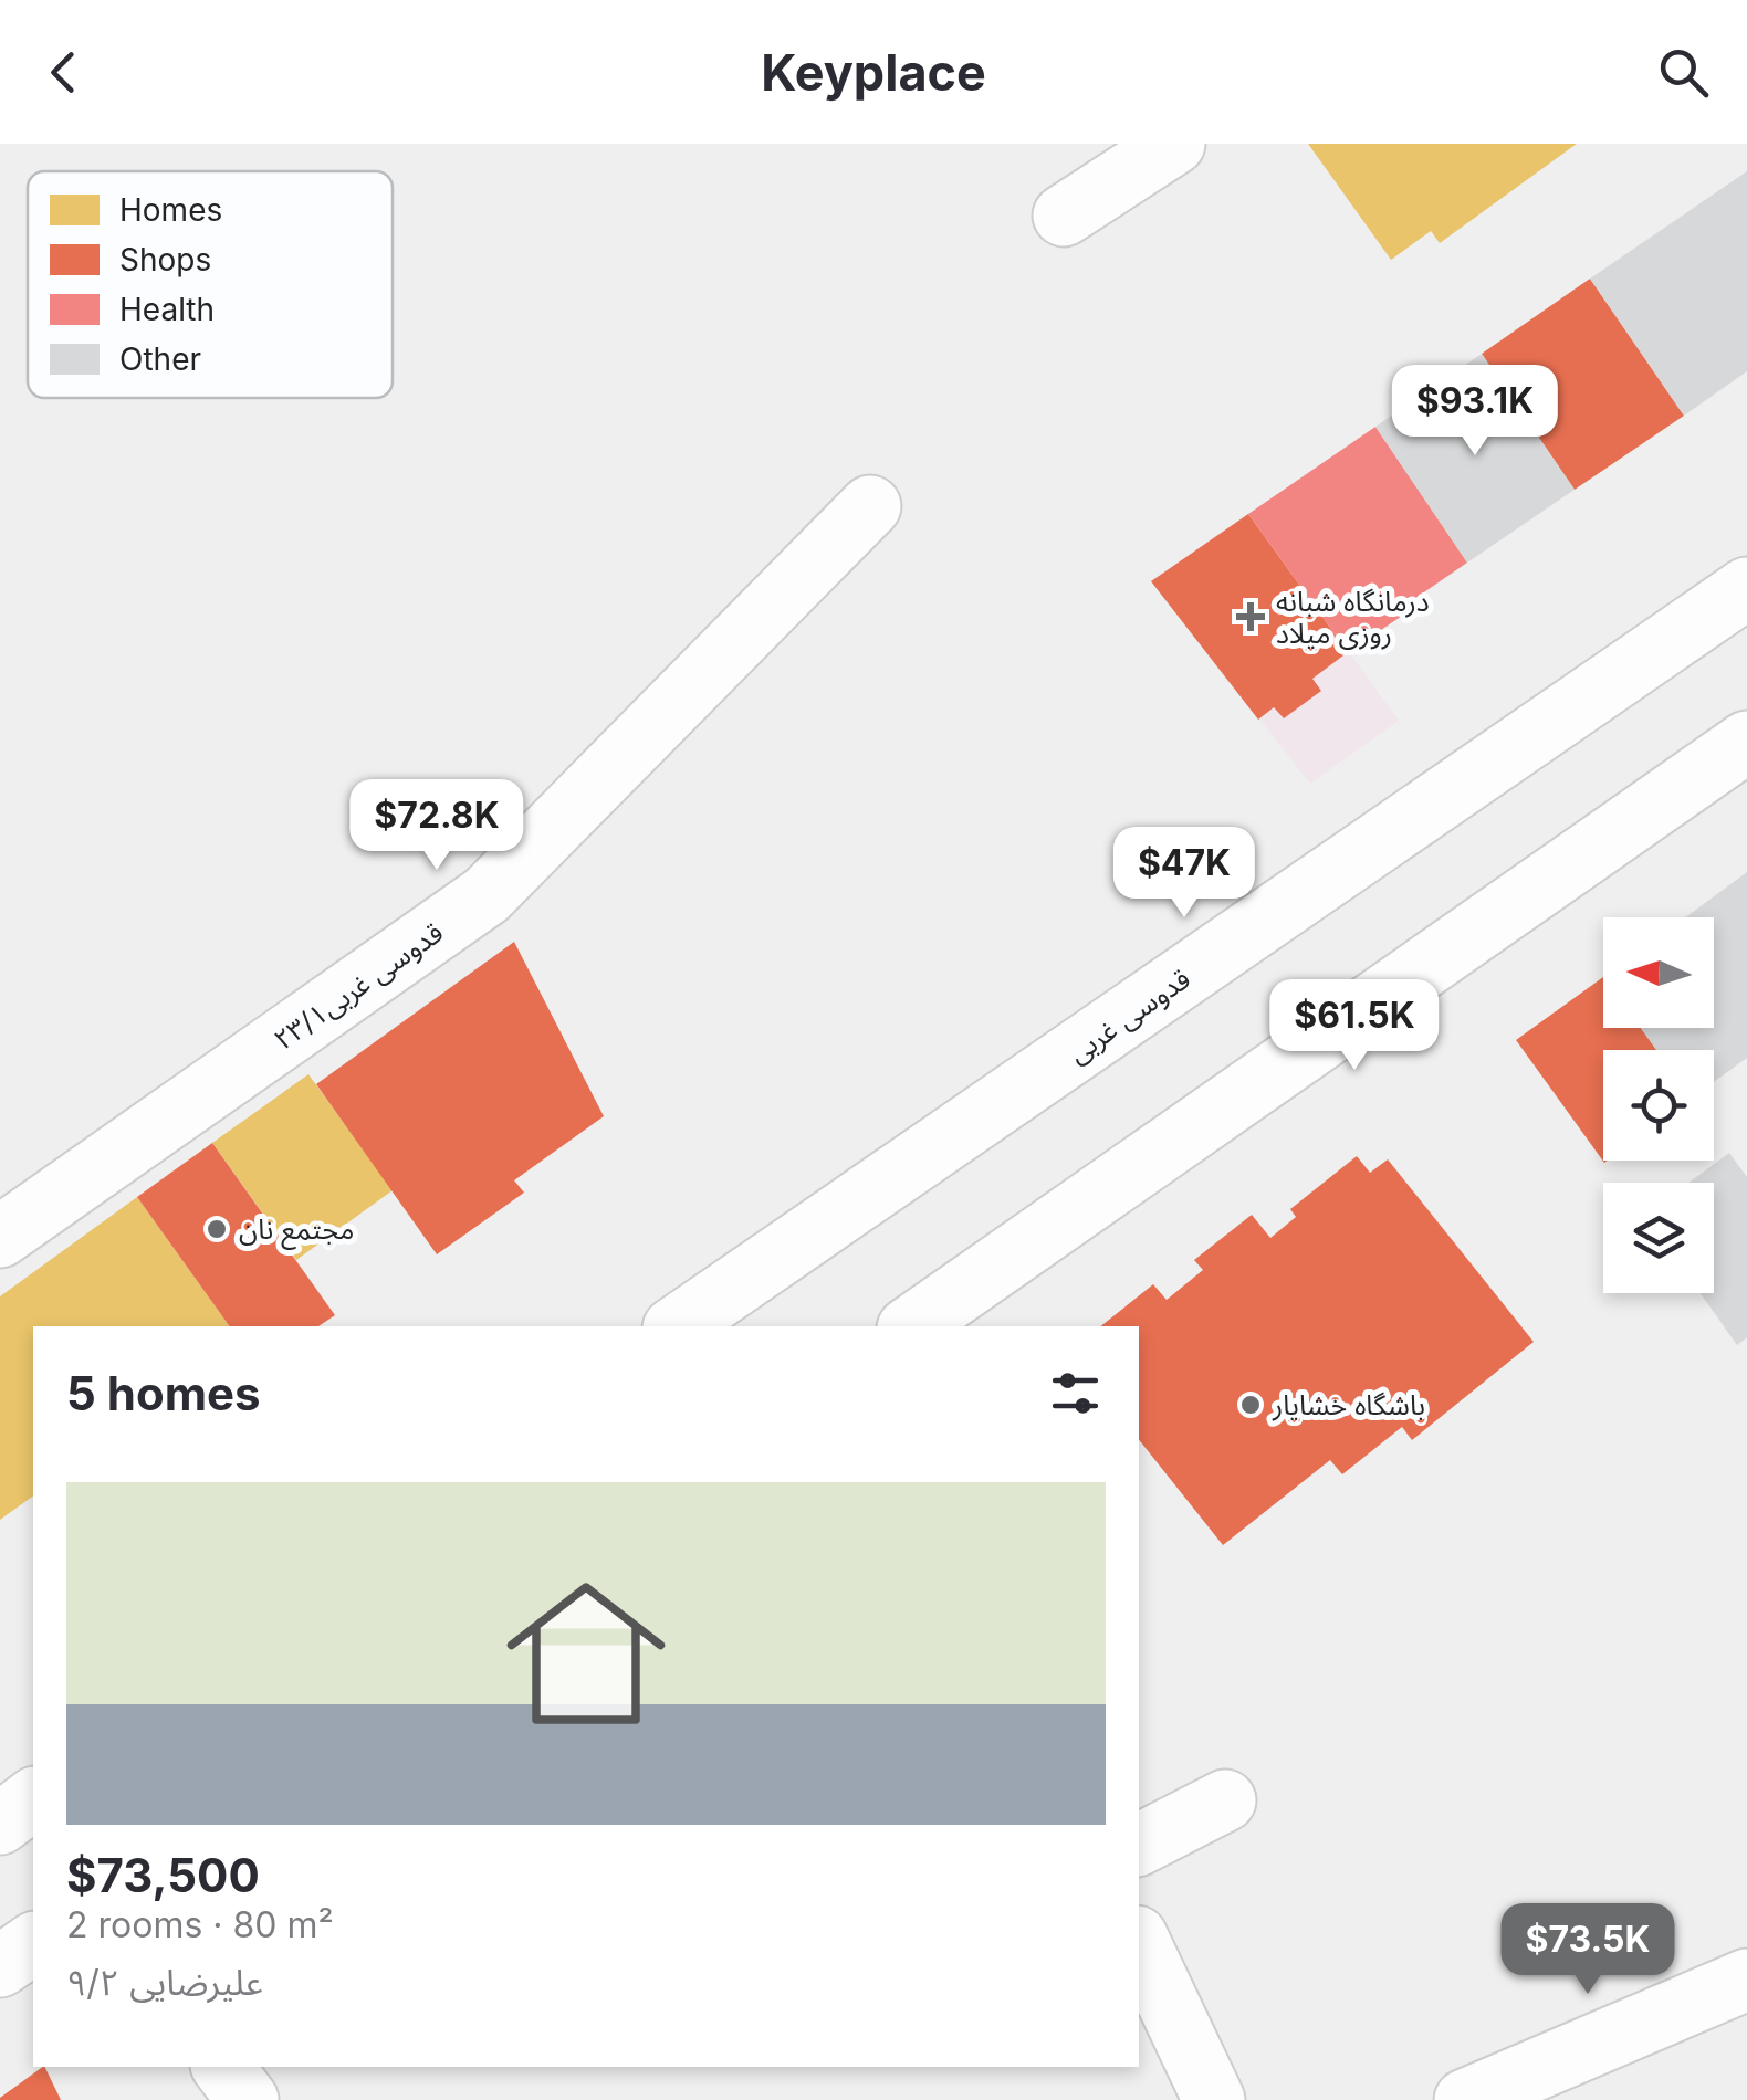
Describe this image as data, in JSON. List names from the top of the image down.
{
  "streets": {
    "main road": ["قدوسی غربی۲۳/۱", "قدوسی غربی"]
  },
  "places": {
    "health": ["درمانگاه شبانه روزی میلاد"],
    "other": ["مجتمع نان", "باشگاه خشایار"]
  },
  "legend": [
    "Homes",
    "Shops",
    "Health",
    "Other"
  ],
  "north": "left",
  "page": {
    "header": "Keyplace",
    "price": [
      "$93.1K",
      "$72.8K",
      "$47K",
      "$61.5K",
      "$73.5K"
    ],
    "heading": "5 homes",
    "list": [
      {
        "name": "$73,500",
        "note": "2 rooms · 80 m² · ۹/۲ علیرضایی"
      }
    ]
  }
}
